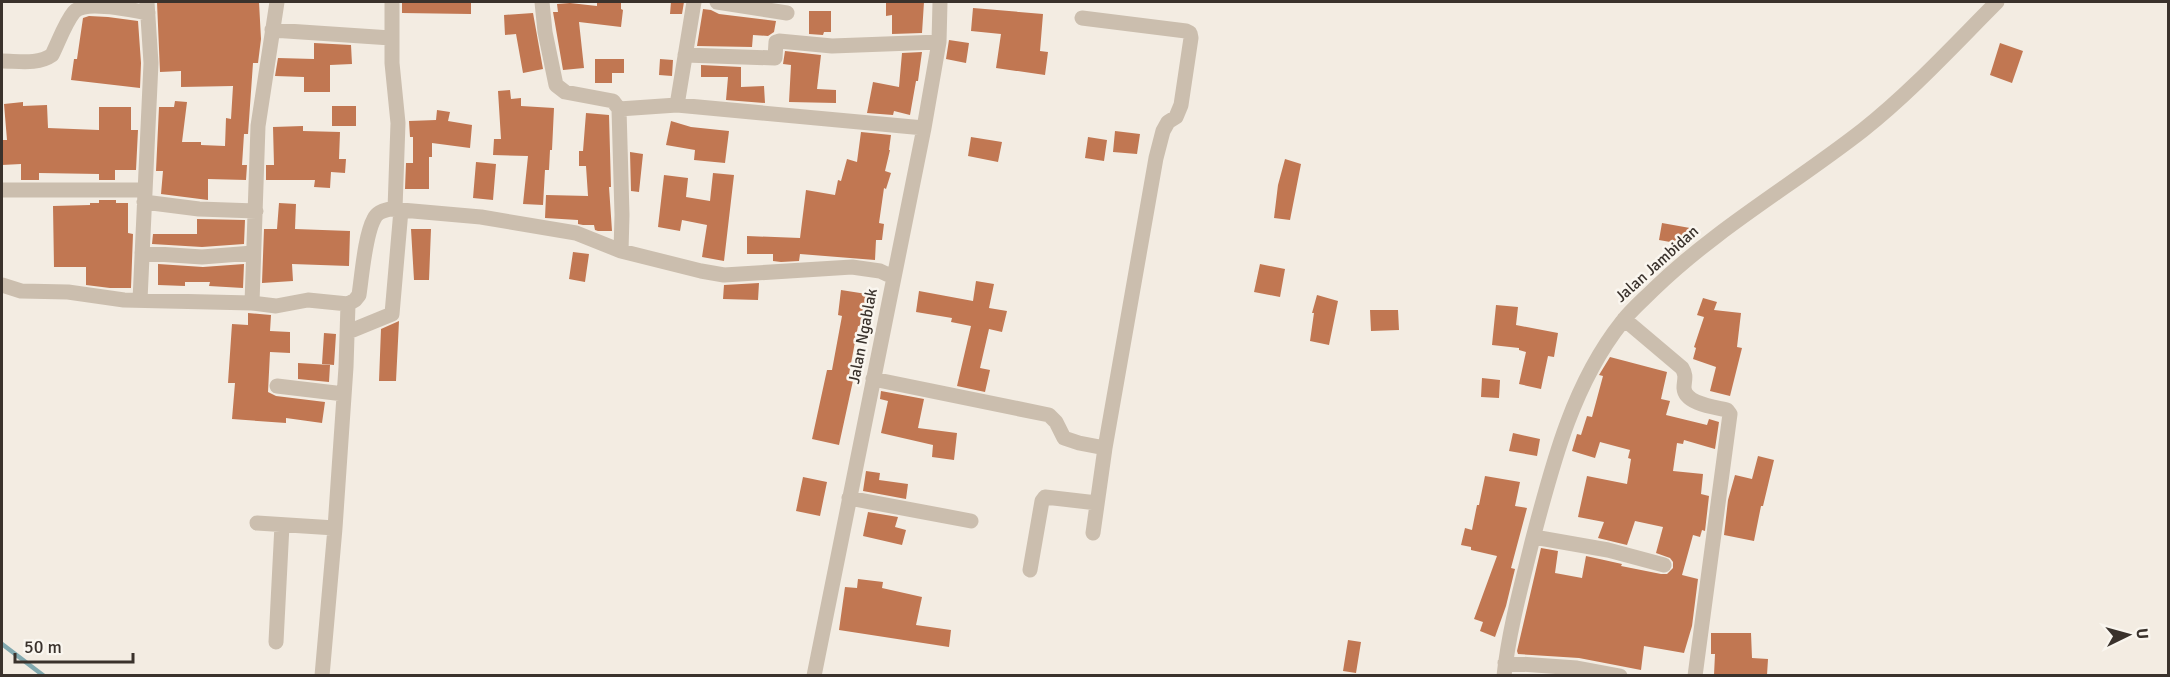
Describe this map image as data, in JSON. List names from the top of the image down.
{
  "streets": {
    "street": ["Jalan Jambidan", "Jalan Ngablak"]
  },
  "scale_bar": "50 m",
  "north": "right"
}
